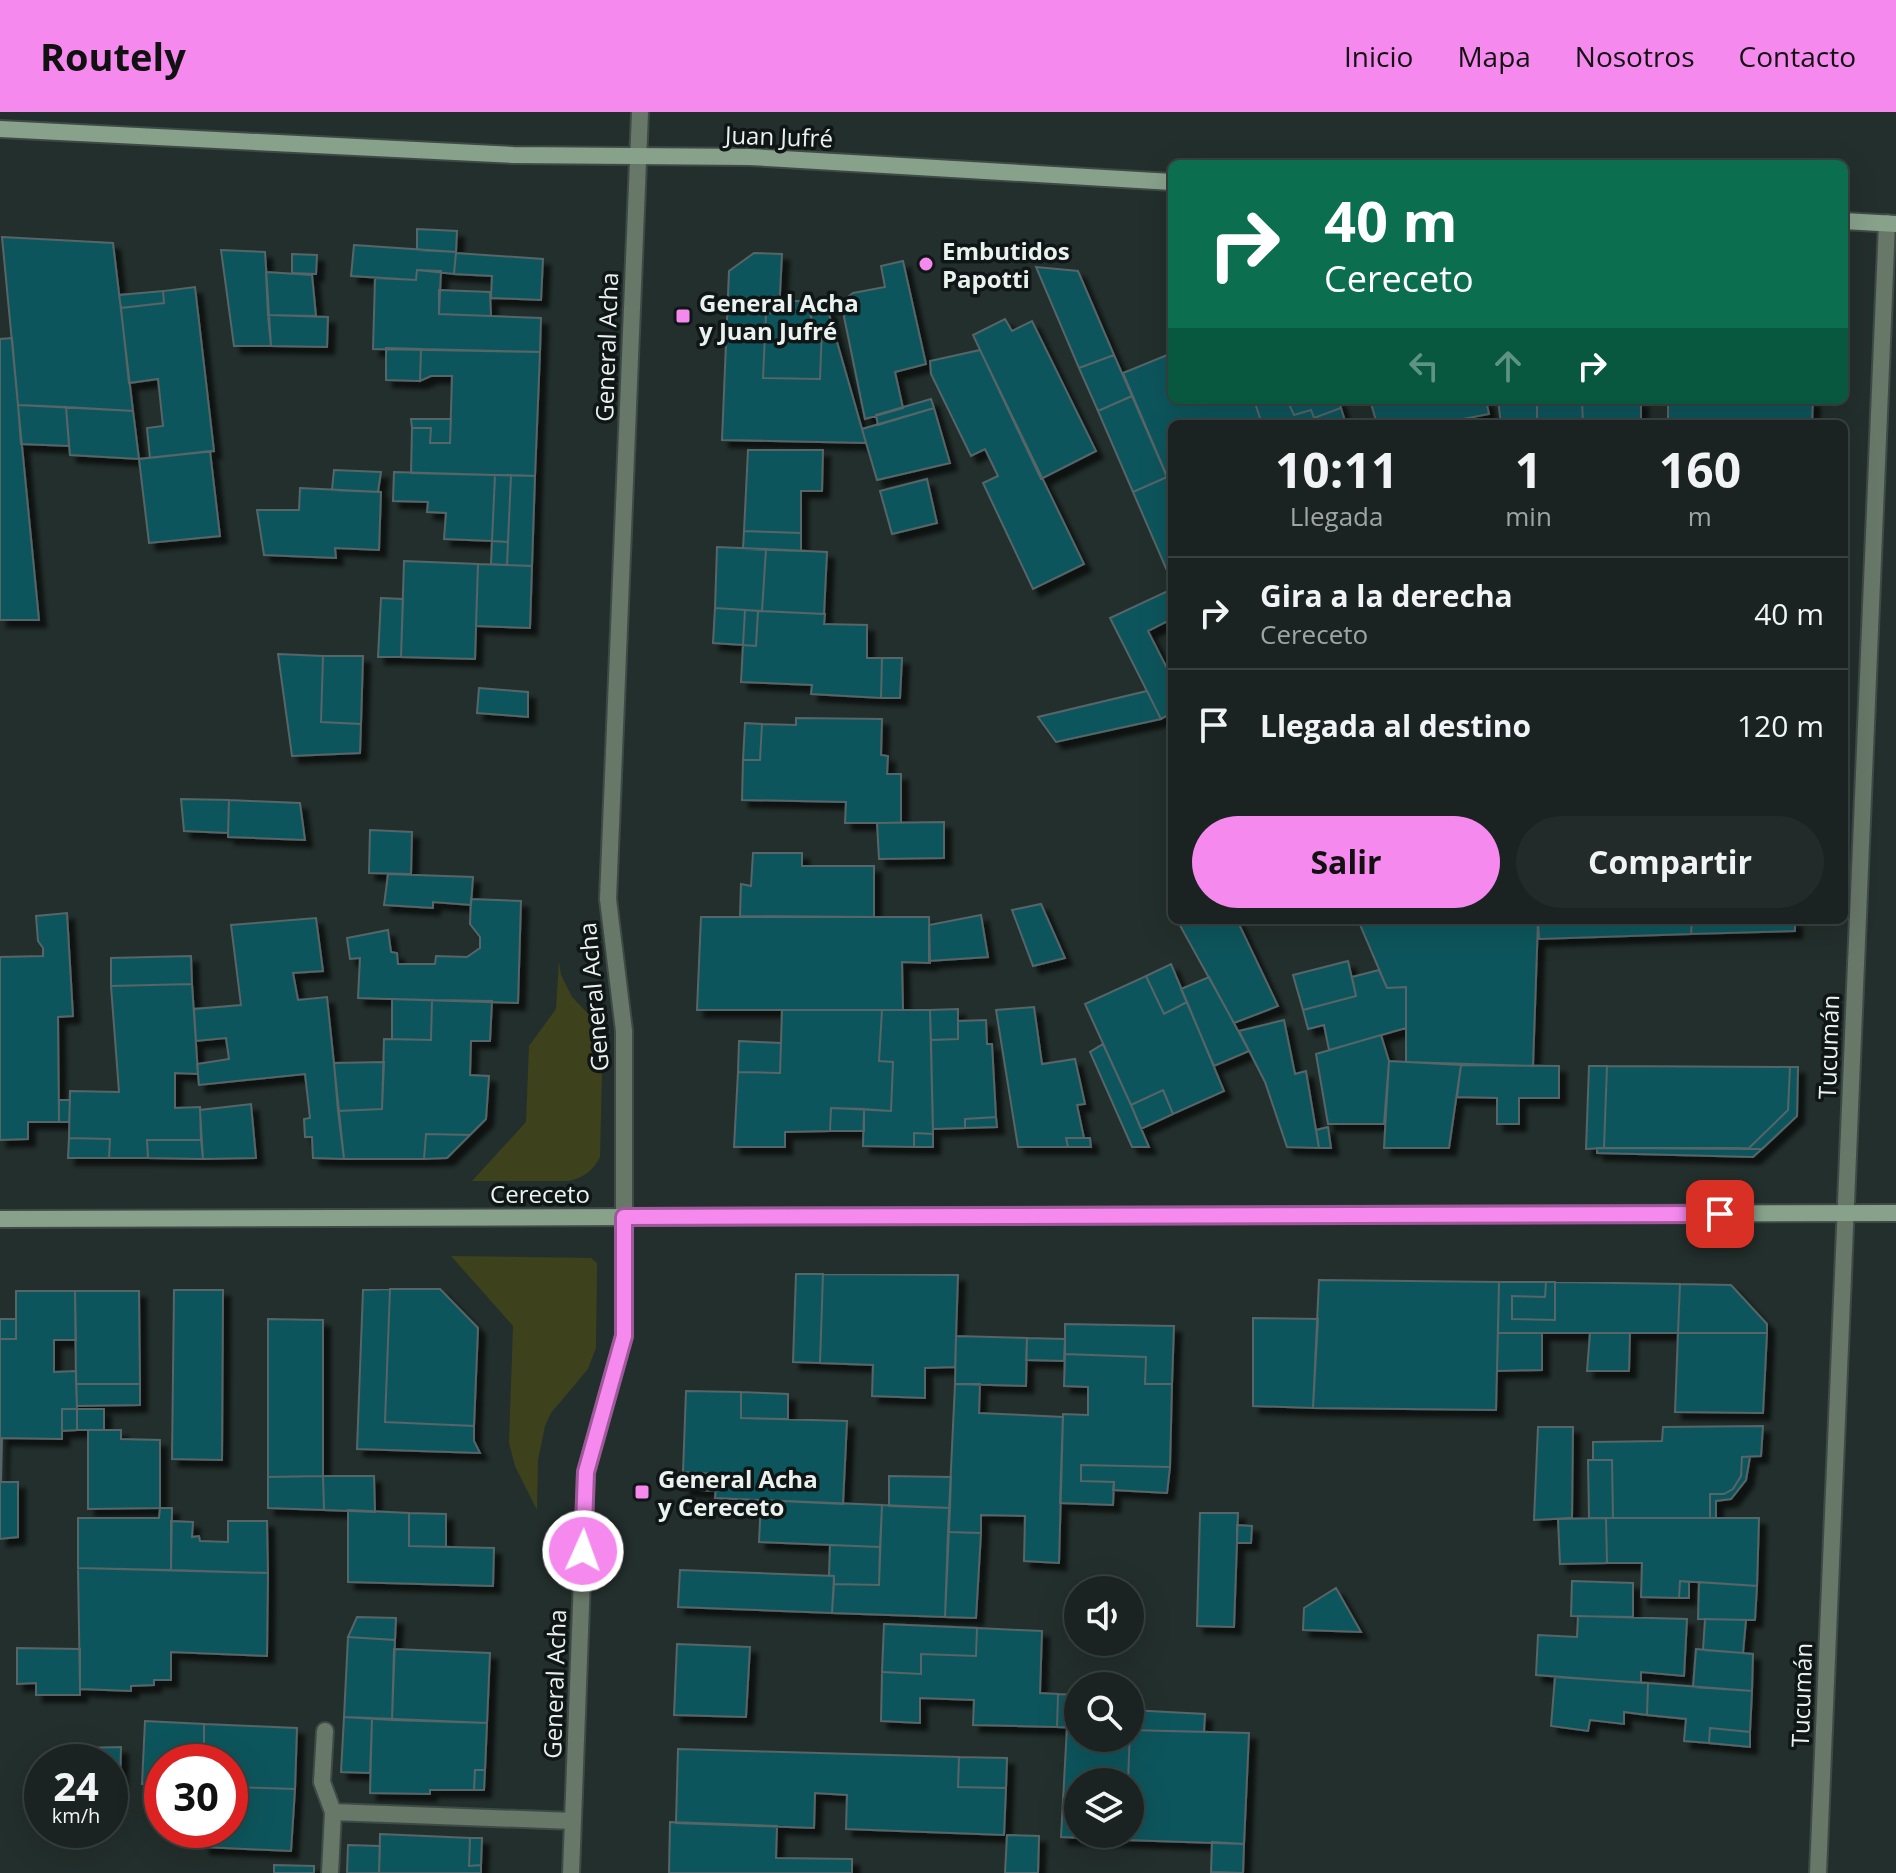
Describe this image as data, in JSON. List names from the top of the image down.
{
  "streets": {
    "main road": ["Juan Jufré", "Cereceto"],
    "street": ["General Acha", "Tucumán"]
  },
  "crossings": [
    ["Juan Jufré", "General Acha"],
    ["General Acha", "Cereceto"],
    ["Tucumán", "Cereceto"]
  ],
  "places": {
    "other": ["Embutidos Papotti"],
    "transit": ["General Acha y Juan Jufré", "General Acha y Cereceto"]
  },
  "page": {
    "header": "Routely",
    "nav": [
      "Inicio",
      "Mapa",
      "Nosotros",
      "Contacto"
    ],
    "turn": ["40 m", "Cereceto"],
    "eta": [
      "10:11",
      "Llegada",
      "1",
      "min",
      "160",
      "m"
    ],
    "list": [
      {
        "name": "Gira a la derecha",
        "note": "Cereceto",
        "value": "40 m"
      },
      {
        "name": "Llegada al destino",
        "value": "120 m"
      }
    ],
    "buttons": ["Salir", "Compartir"],
    "speed": "24 km/h",
    "limit": "30"
  }
}
